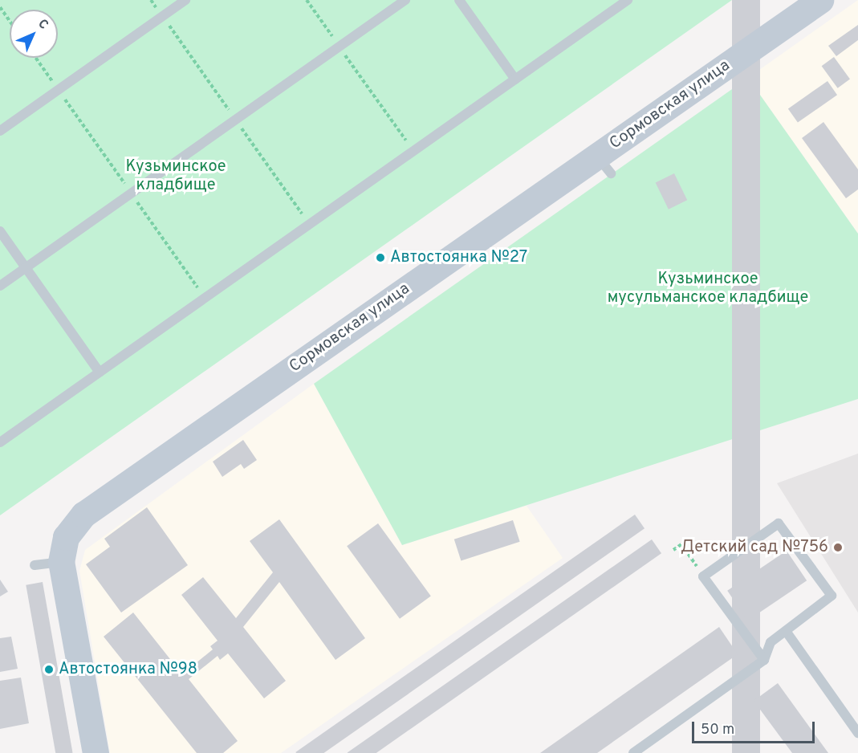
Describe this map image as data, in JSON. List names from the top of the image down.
{
  "streets": {
    "street": ["Сормовская улица"]
  },
  "parks": ["Кузьминское кладбище", "Кузьминское мусульманское кладбище"],
  "places": ["Автостоянка №27", "Детский сад №756", "Автостоянка №98"],
  "scale_bar": "50 m",
  "north": "top right"
}
